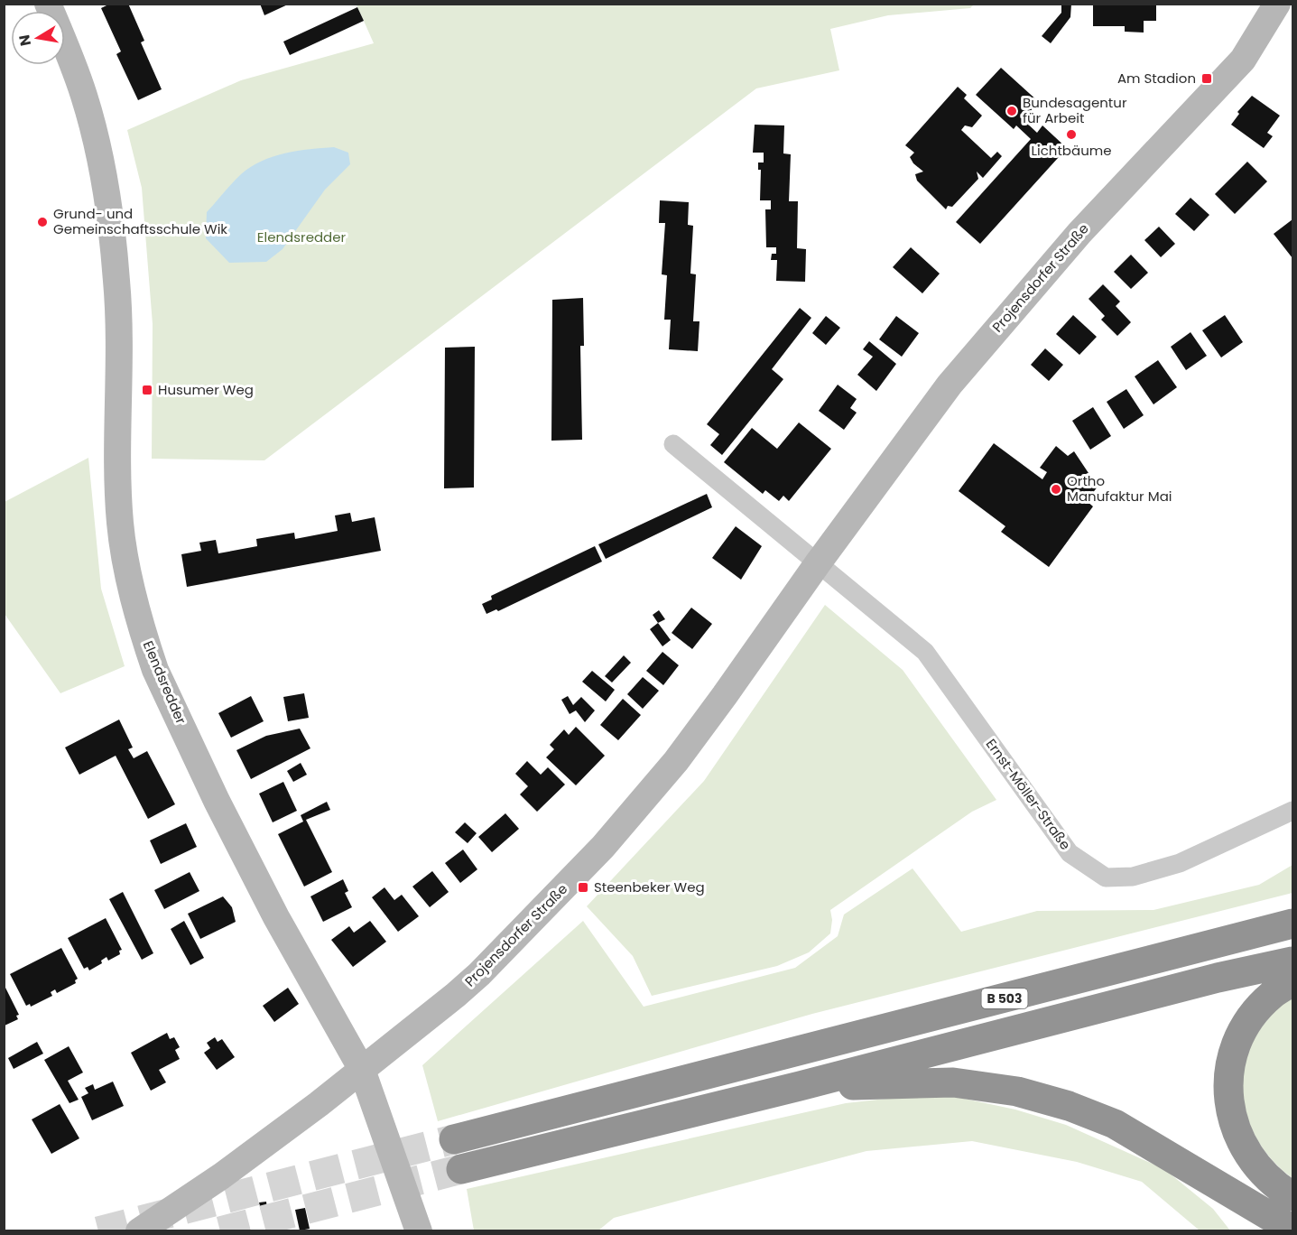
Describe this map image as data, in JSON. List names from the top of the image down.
{
  "streets": {
    "highway": ["B 503"],
    "main road": ["Projensdorfer Straße", "Elendsredder"],
    "street": ["Ernst-Möller-Straße"]
  },
  "crossings": [
    ["Projensdorfer Straße", "Elendsredder"],
    ["Projensdorfer Straße", "Ernst-Möller-Straße"]
  ],
  "parks": ["Elendsredder"],
  "places": {
    "transit": ["Am Stadion", "Husumer Weg", "Steenbeker Weg"],
    "other": [
      "Bundesagentur für Arbeit",
      "Lichtbäume",
      "Grund- und Gemeinschaftsschule Wik",
      "Ortho Manufaktur Mai"
    ]
  },
  "north": "left"
}
